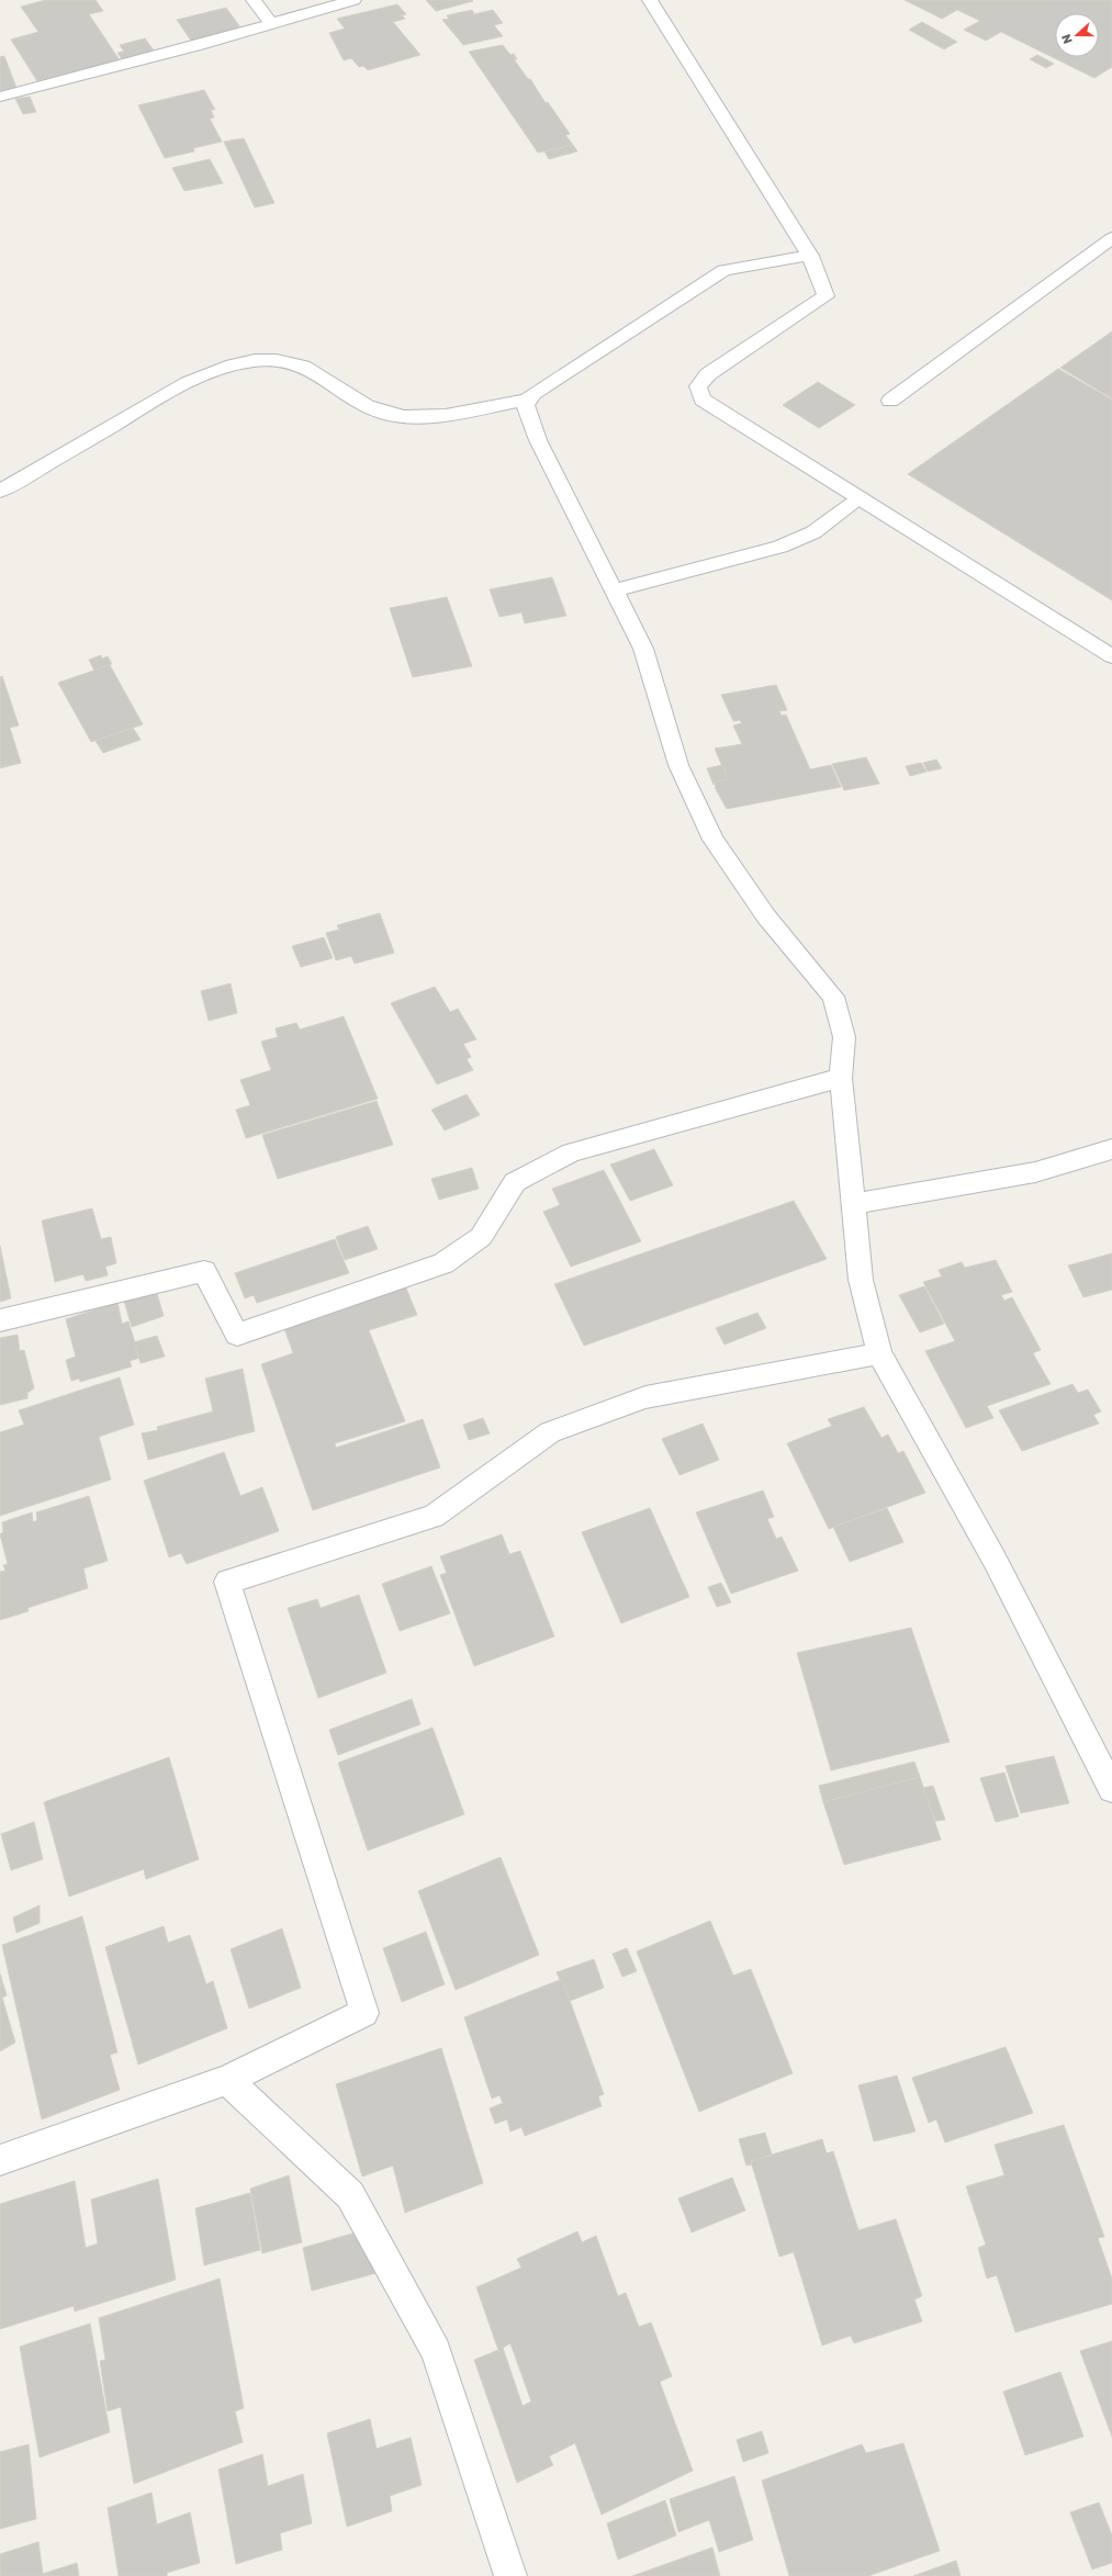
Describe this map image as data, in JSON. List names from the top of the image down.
{
  "north": "left"
}
